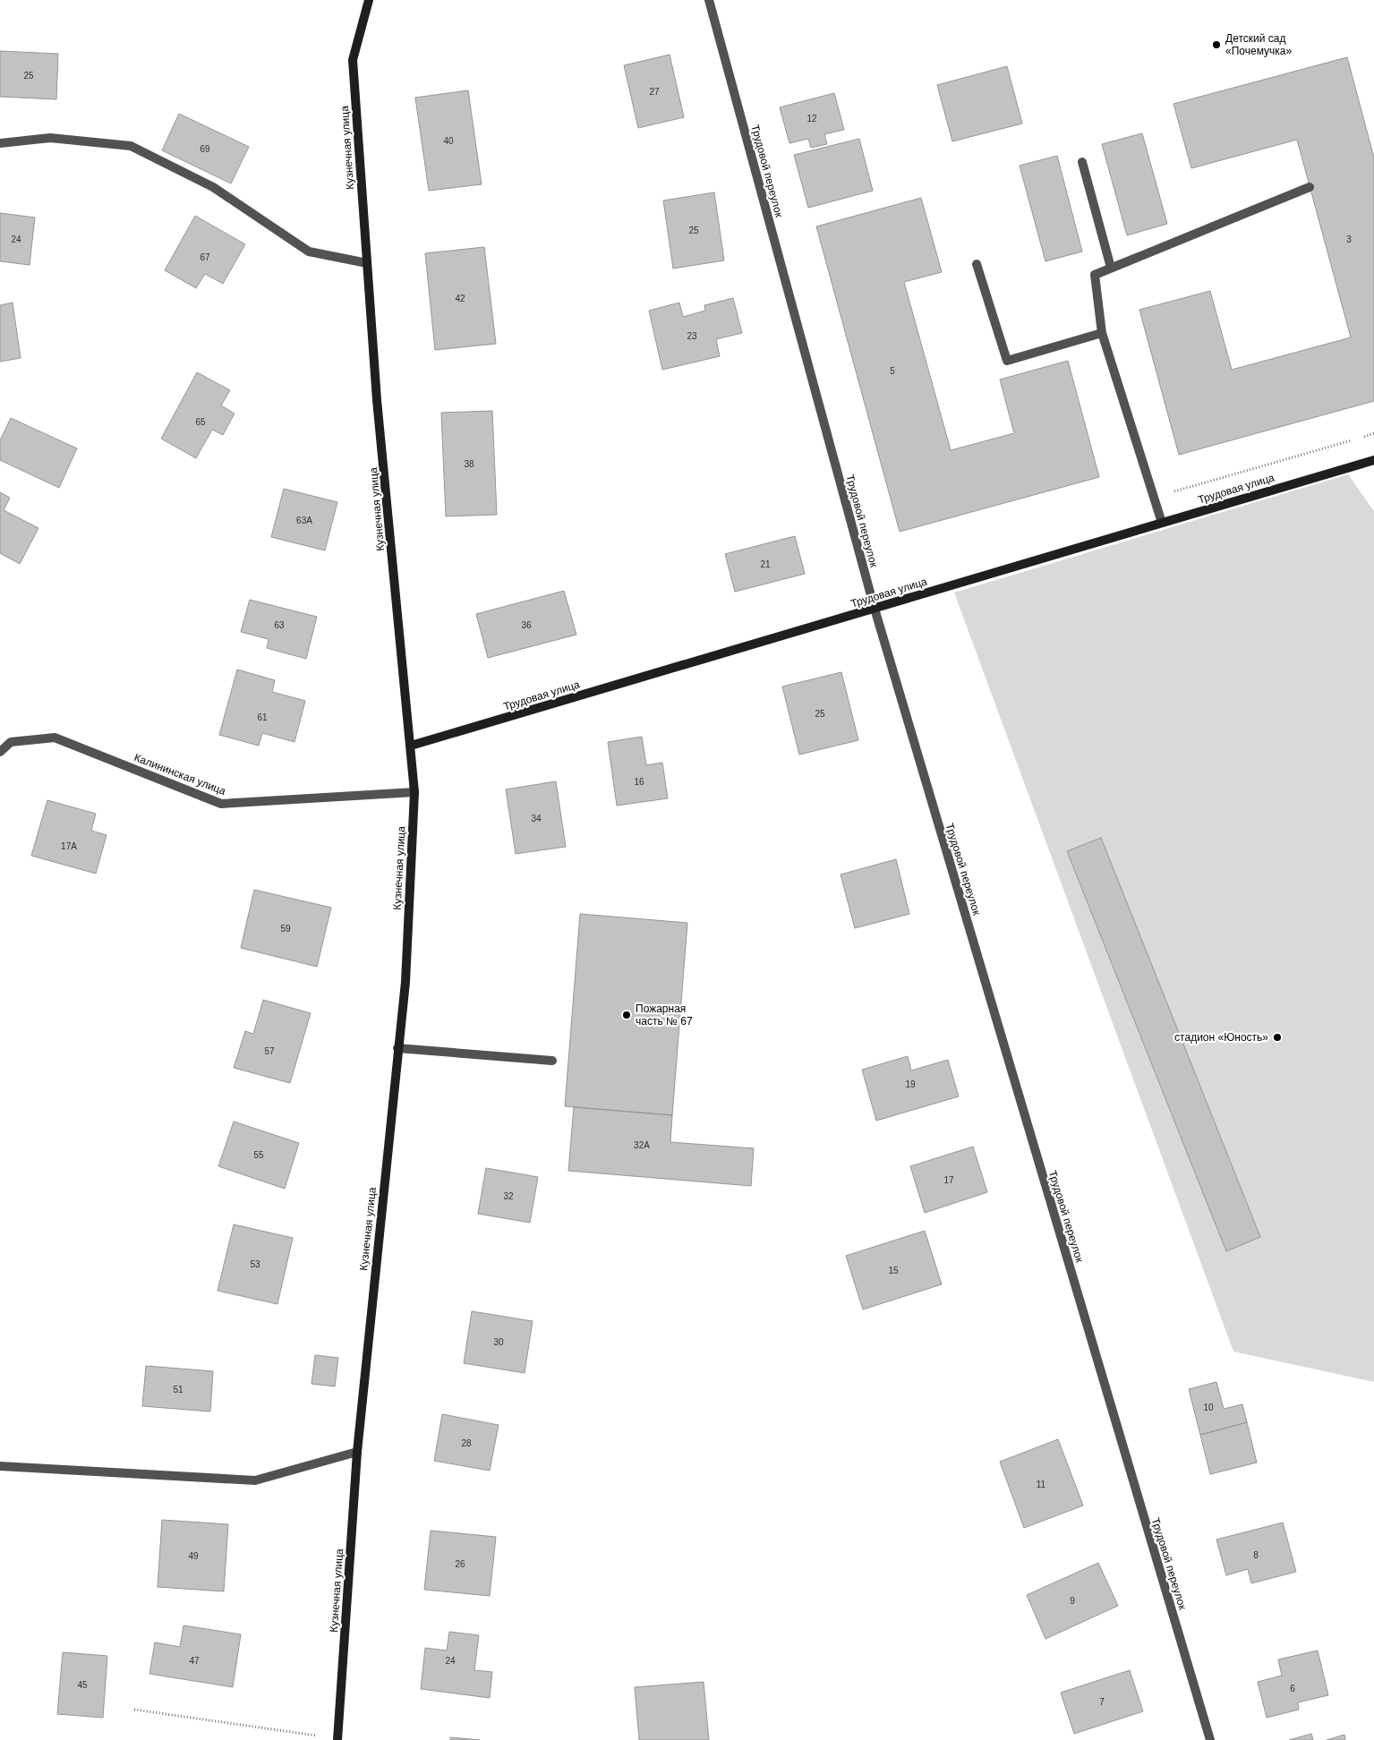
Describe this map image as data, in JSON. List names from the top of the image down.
{
  "streets": {
    "street": [
      "Кузнечная улица",
      "Трудовой переулок",
      "Трудовая улица",
      "Калининская улица"
    ]
  },
  "crossings": [
    ["Кузнечная улица", "Трудовая улица"],
    ["Кузнечная улица", "Калининская улица"],
    ["Трудовой переулок", "Трудовая улица"]
  ],
  "places": ["Детский сад «Почемучка»", "Пожарная часть № 67", "стадион «Юность»"],
  "house_numbers": [
    "25",
    "27",
    "12",
    "40",
    "69",
    "25",
    "24",
    "3",
    "67",
    "42",
    "23",
    "5",
    "65",
    "38",
    "63А",
    "21",
    "63",
    "36",
    "25",
    "61",
    "16",
    "34",
    "17А",
    "59",
    "57",
    "19",
    "32А",
    "55",
    "17",
    "32",
    "53",
    "15",
    "30",
    "51",
    "10",
    "28",
    "11",
    "8",
    "49",
    "26",
    "9",
    "47",
    "24",
    "45",
    "6",
    "7"
  ]
}
